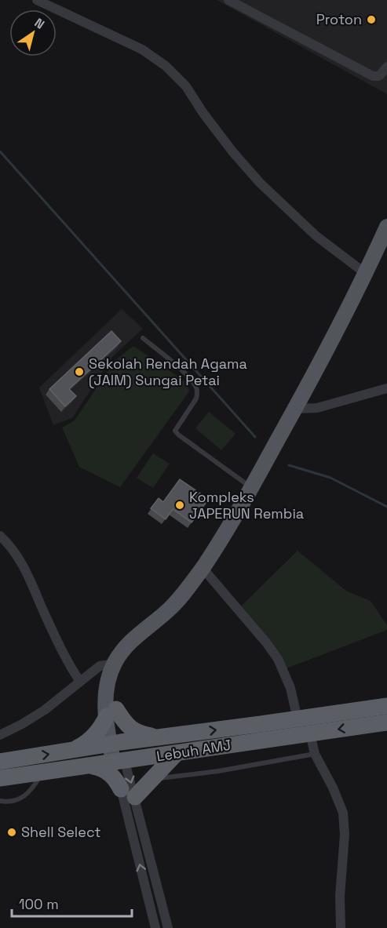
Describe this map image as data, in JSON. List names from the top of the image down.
{
  "streets": {
    "highway": ["Lebuh AMJ"]
  },
  "places": [
    "Proton",
    "Sekolah Rendah Agama (JAIM) Sungai Petai",
    "Kompleks JAPERUN Rembia",
    "Shell Select"
  ],
  "scale_bar": "100 m",
  "north": "top right"
}
